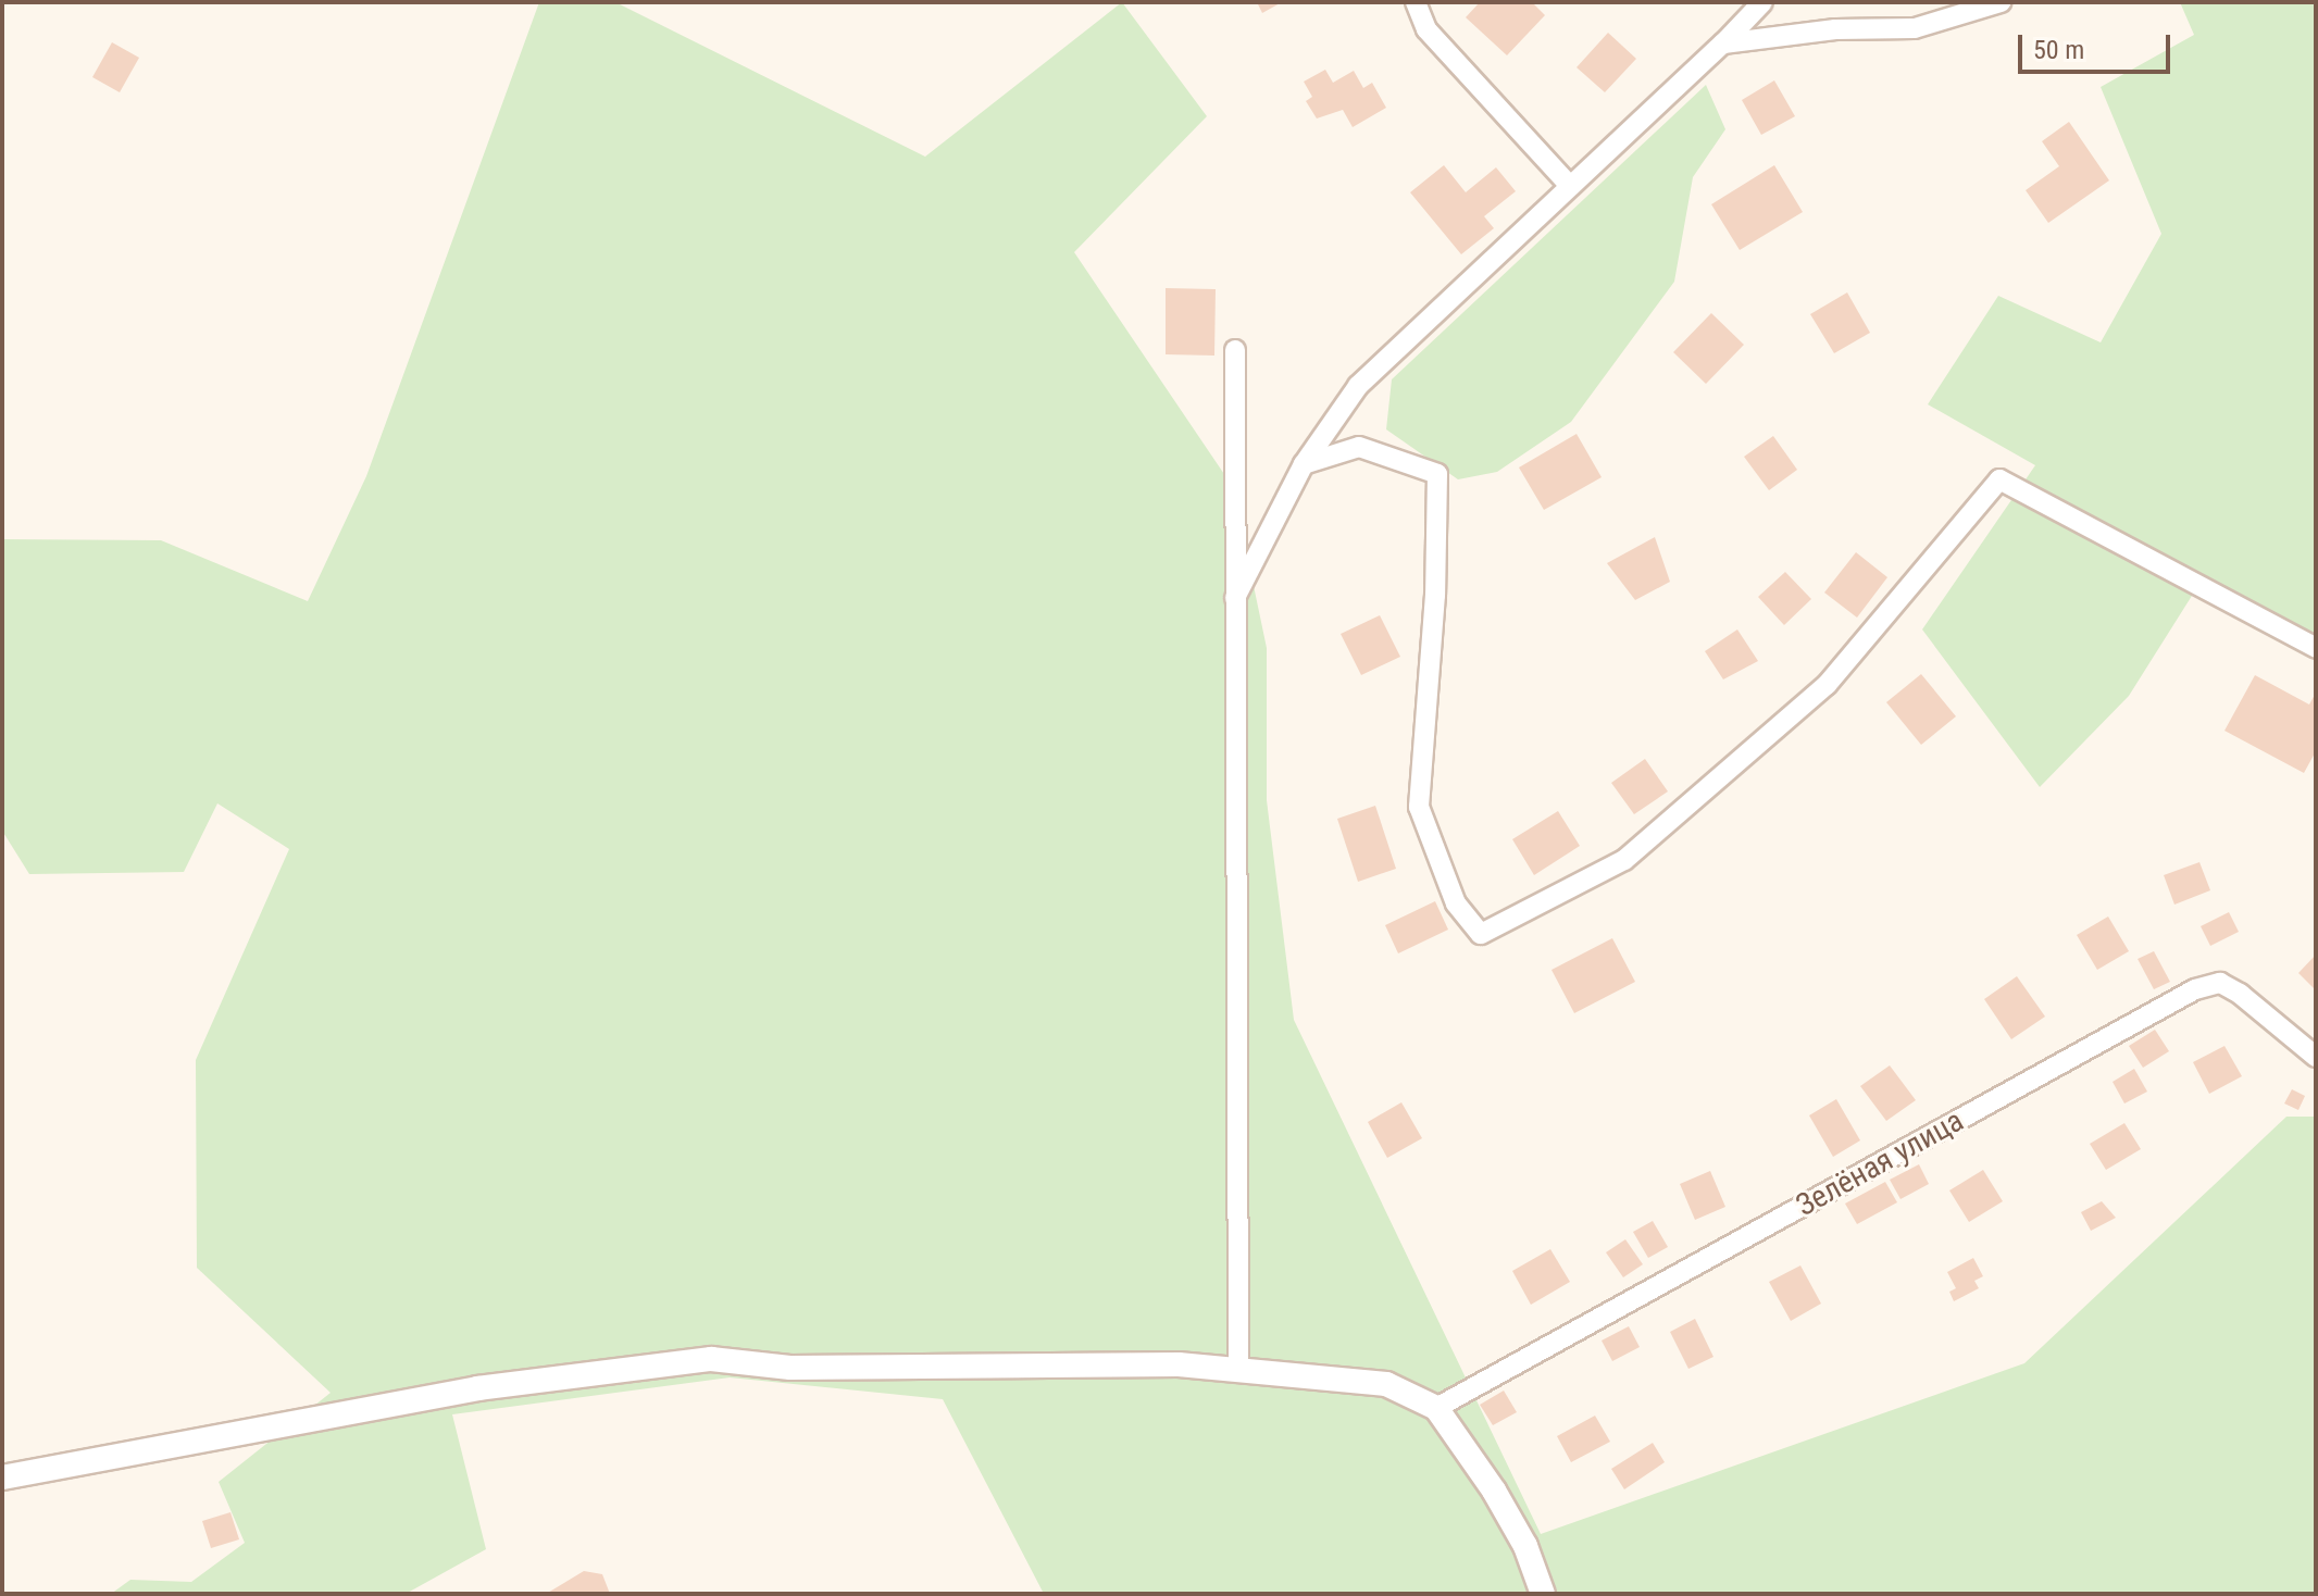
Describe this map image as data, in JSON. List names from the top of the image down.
{
  "streets": {
    "street": ["Зелёная улица"]
  },
  "scale_bar": "50 m"
}
